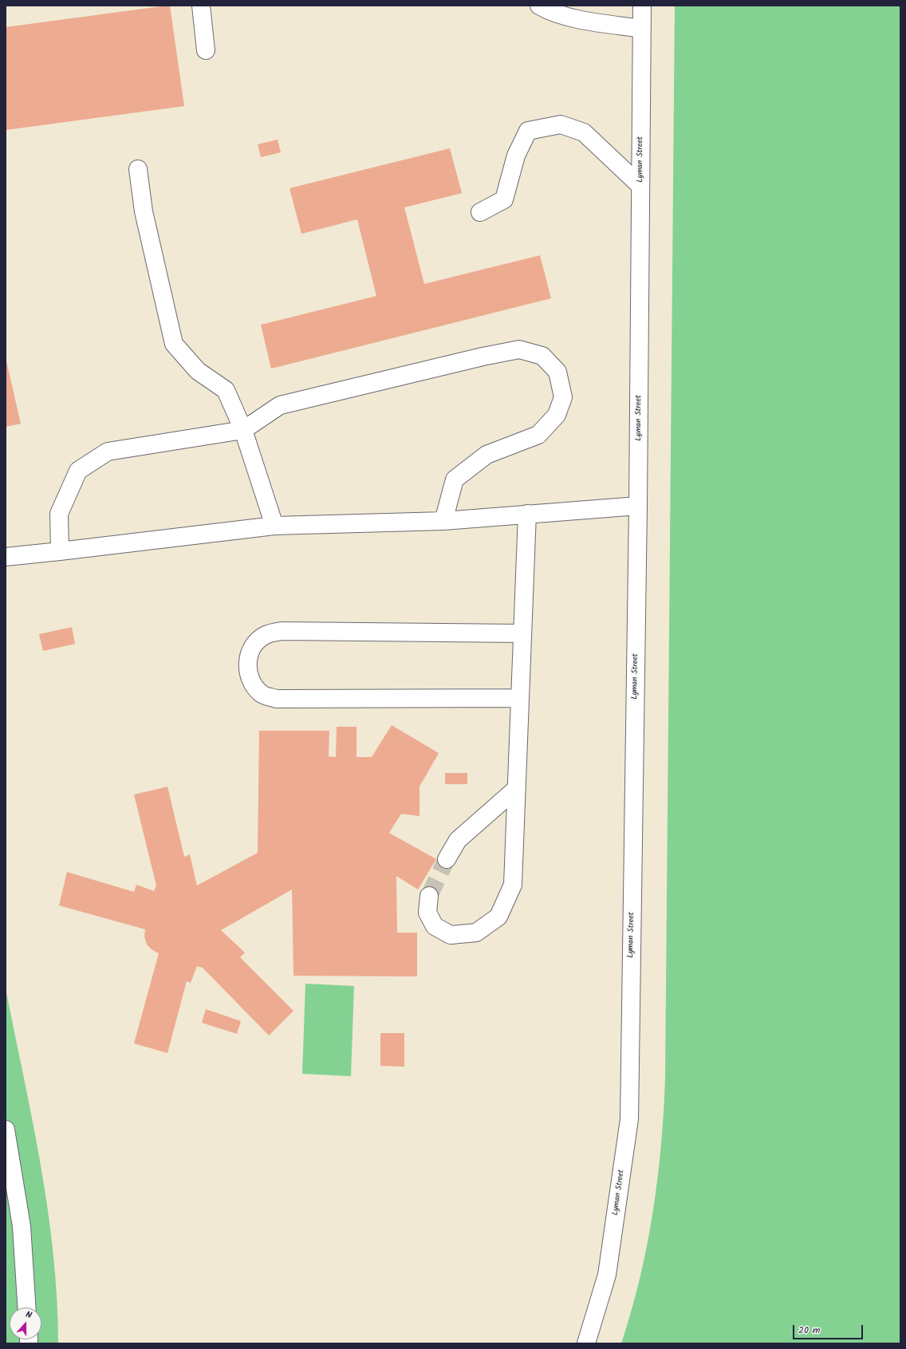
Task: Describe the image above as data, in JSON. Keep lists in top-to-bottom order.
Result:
{
  "streets": {
    "street": ["Lyman Street"]
  },
  "scale_bar": "20 m",
  "north": "top"
}
